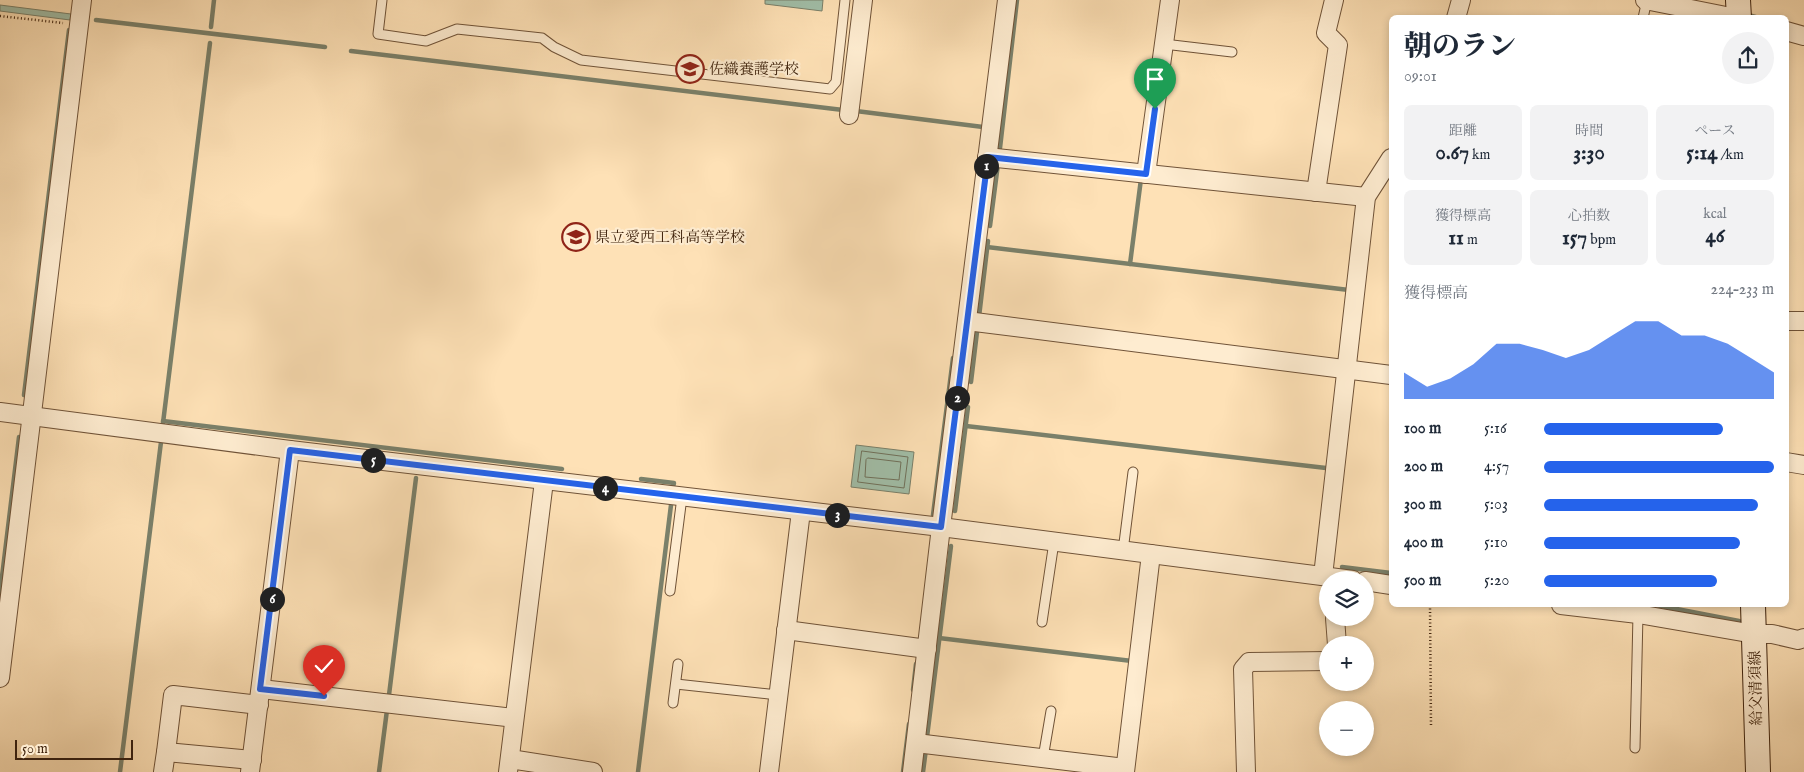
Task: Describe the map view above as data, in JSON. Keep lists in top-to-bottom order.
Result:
{
  "streets": {
    "main road": ["給父清須線"]
  },
  "places": {
    "school or university": ["佐織養護学校", "県立愛西工科高等学校"]
  },
  "scale_bar": "50 m",
  "page": {
    "heading": ["朝のラン", "09:01"],
    "stats": [
      ["距離", "0.67 km"],
      ["時間", "3:30"],
      ["ペース", "5:14 /km"],
      ["獲得標高", "11 m"],
      ["心拍数", "157 bpm"],
      ["kcal", "46"]
    ],
    "pins": [
      "1",
      "2",
      "5",
      "4",
      "3",
      "6"
    ],
    "chart": ["獲得標高", "224–233 m"],
    "list": [
      {
        "name": "100 m",
        "note": "5:16"
      },
      {
        "name": "200 m",
        "note": "4:57"
      },
      {
        "name": "300 m",
        "note": "5:03"
      },
      {
        "name": "400 m",
        "note": "5:10"
      },
      {
        "name": "500 m",
        "note": "5:20"
      }
    ],
    "map_buttons": ["+", "−"],
    "scale": "50 m"
  }
}
